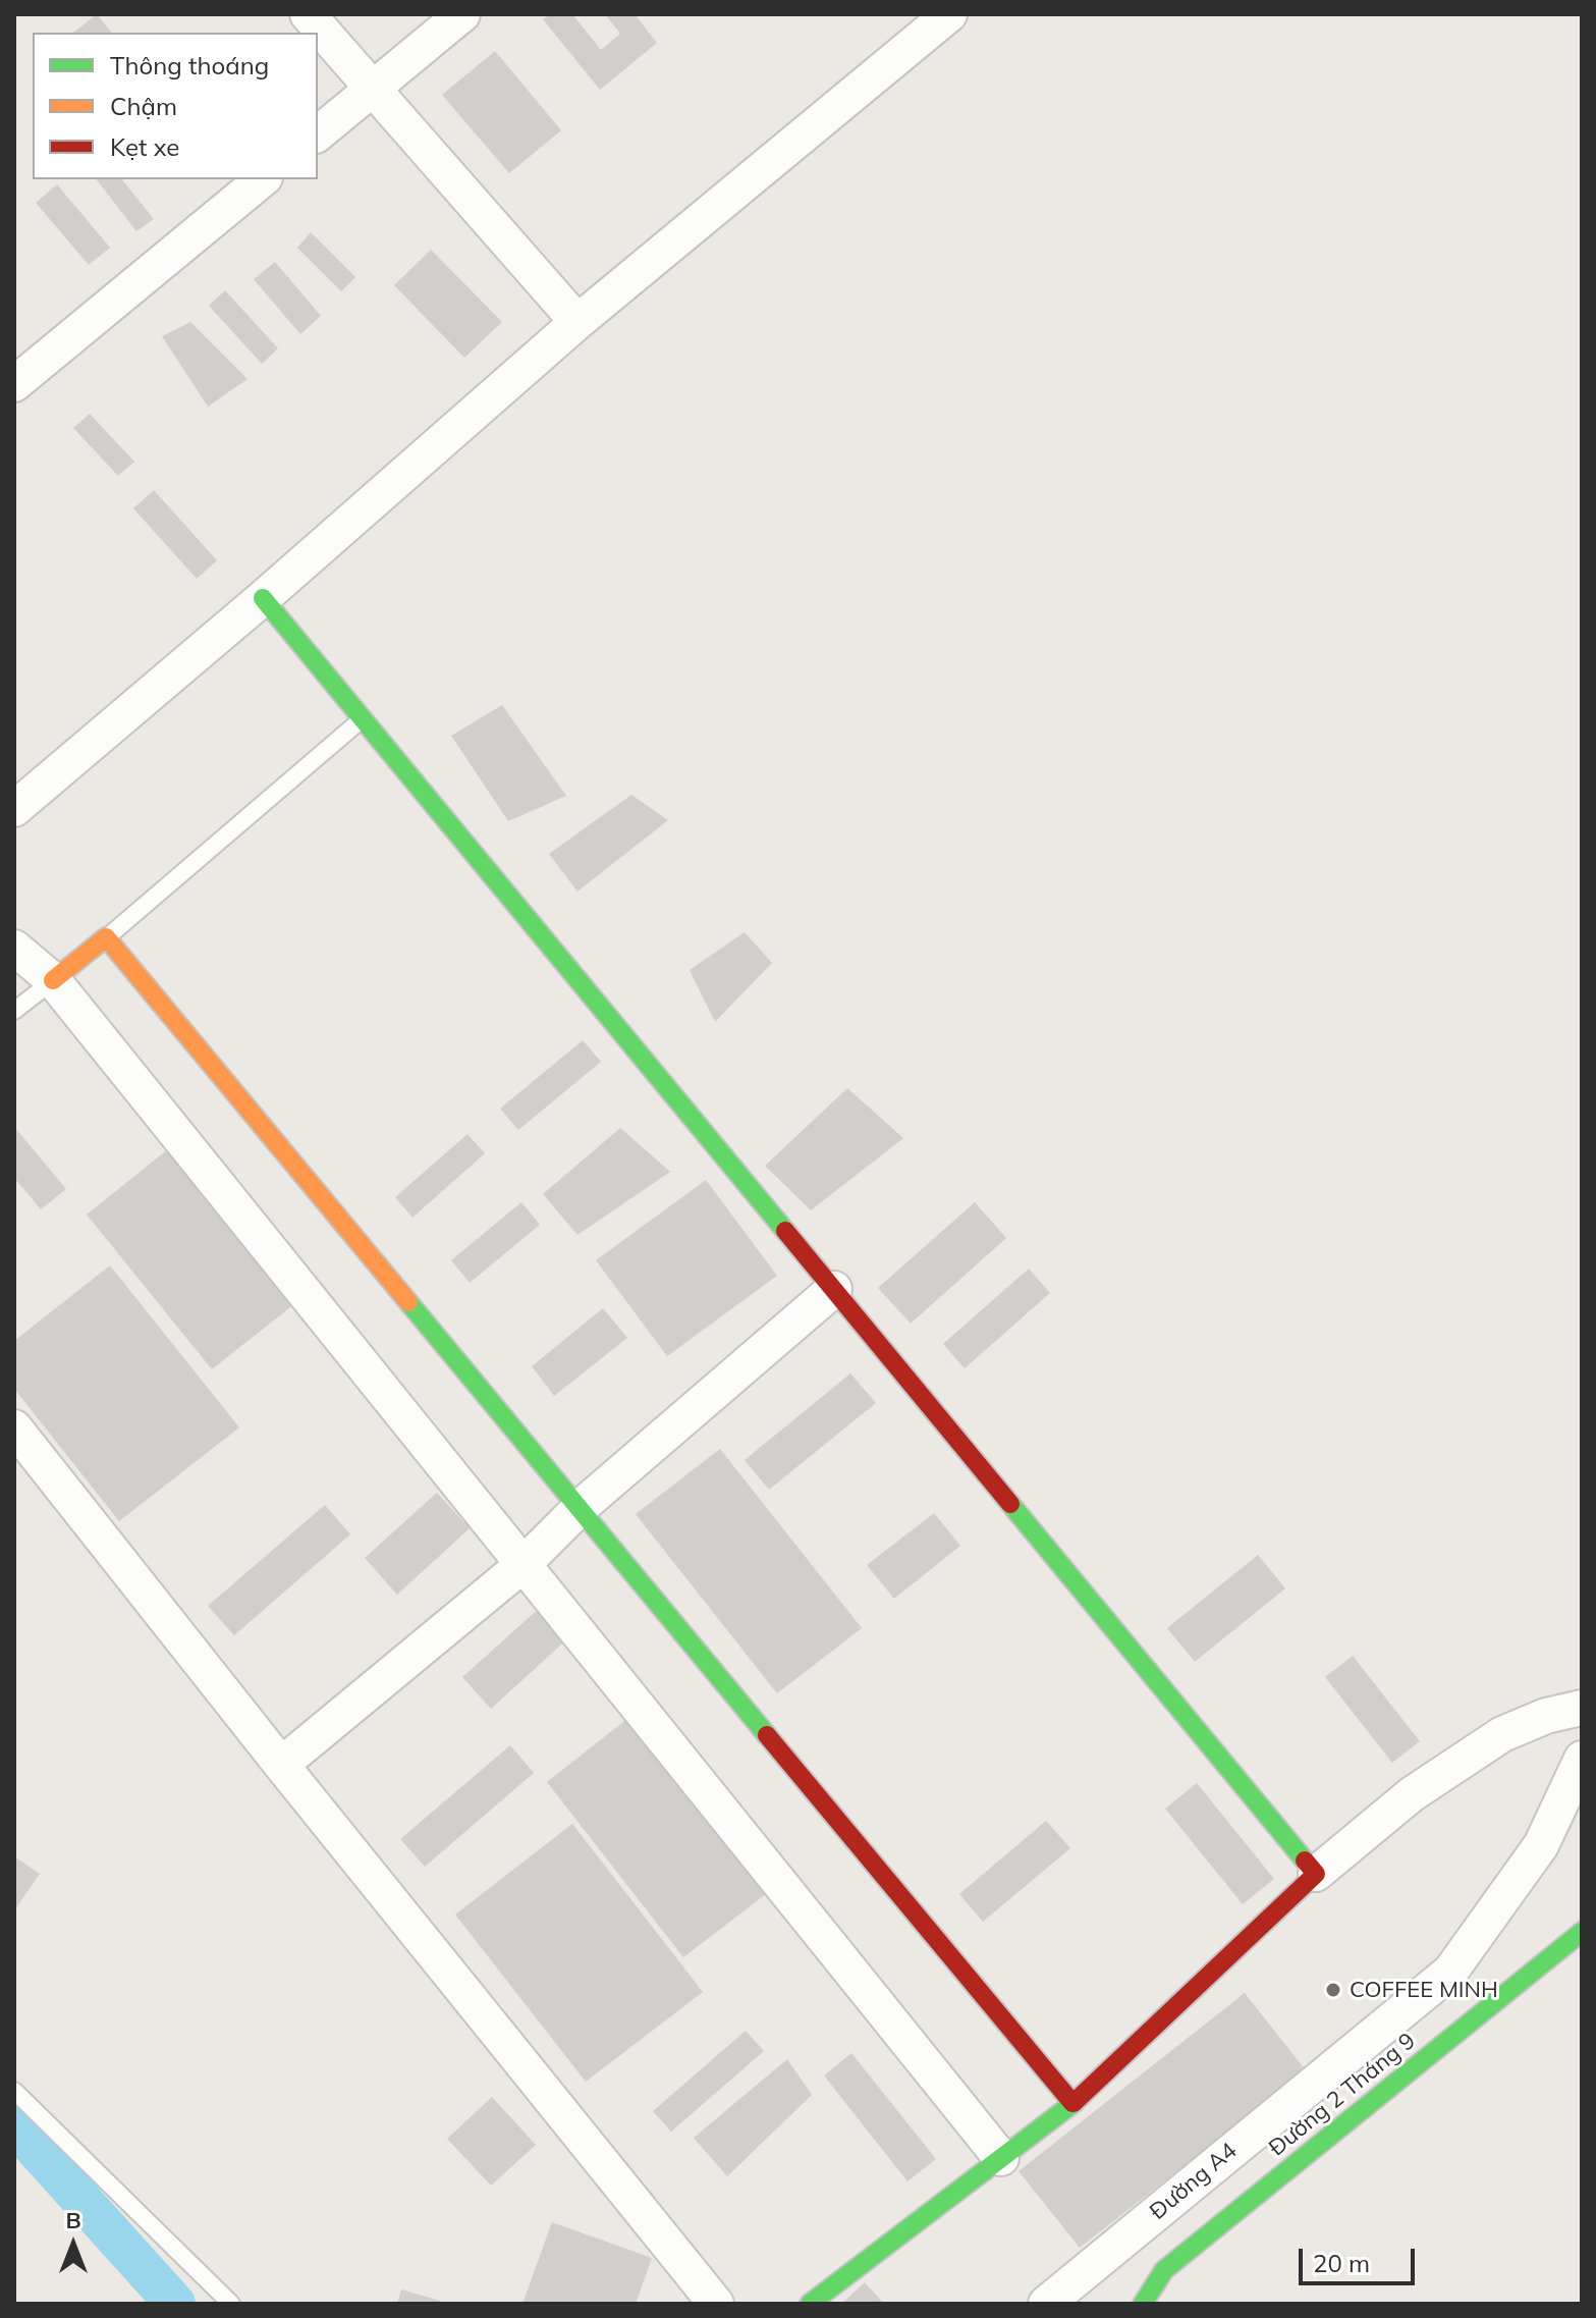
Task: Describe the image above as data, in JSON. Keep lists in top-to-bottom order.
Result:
{
  "streets": {
    "main road": ["Đường 2 Tháng 9"],
    "street": ["Đường A4"]
  },
  "places": ["COFFEE MINH"],
  "legend": ["Thông thoáng", "Chậm", "Kẹt xe"],
  "scale_bar": "20 m",
  "north": "top"
}
